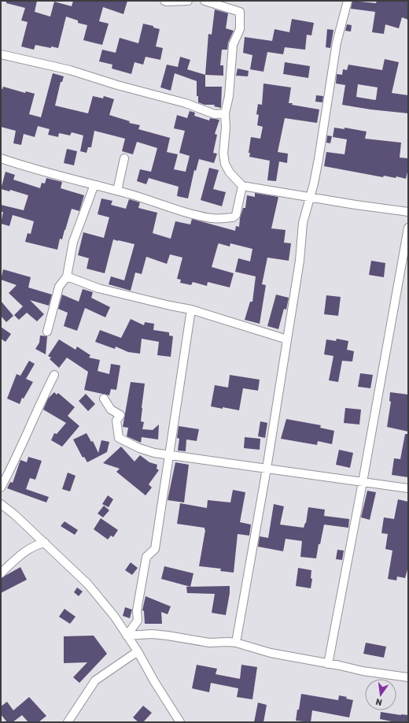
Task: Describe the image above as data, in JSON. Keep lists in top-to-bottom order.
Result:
{
  "north": "bottom"
}
